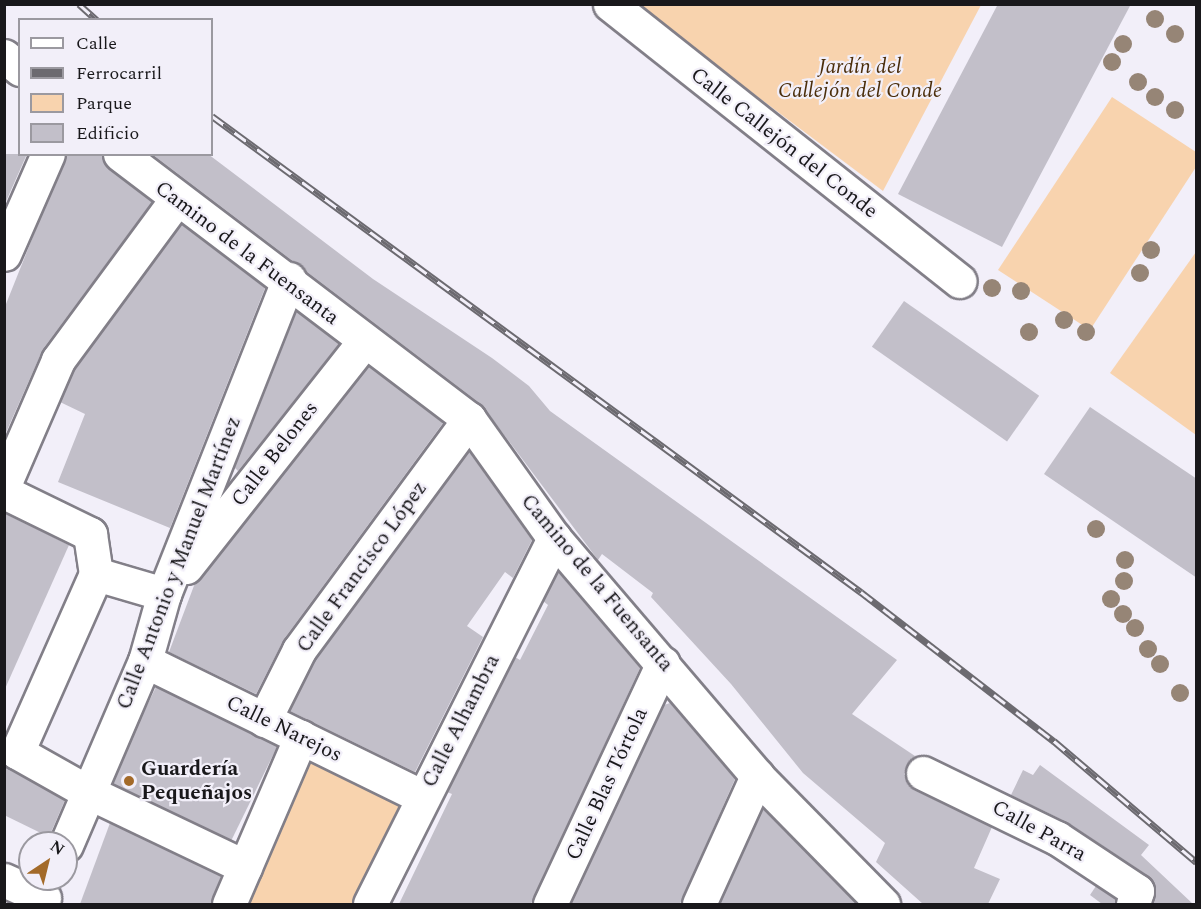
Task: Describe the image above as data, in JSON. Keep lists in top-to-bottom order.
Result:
{
  "streets": {
    "street": [
      "Calle Callejón del Conde",
      "Camino de la Fuensanta",
      "Calle Belones",
      "Calle Antonio y Manuel Martínez",
      "Calle Francisco López",
      "Calle Alhambra",
      "Calle Narejos",
      "Calle Blas Tórtola",
      "Calle Parra"
    ]
  },
  "crossings": [
    ["Camino de la Fuensanta", "Calle Belones"],
    ["Camino de la Fuensanta", "Calle Antonio y Manuel Martínez"],
    ["Camino de la Fuensanta", "Calle Francisco López"],
    ["Camino de la Fuensanta", "Calle Alhambra"],
    ["Camino de la Fuensanta", "Calle Blas Tórtola"],
    ["Calle Belones", "Calle Antonio y Manuel Martínez"],
    ["Calle Antonio y Manuel Martínez", "Calle Narejos"],
    ["Calle Francisco López", "Calle Narejos"],
    ["Calle Alhambra", "Calle Narejos"]
  ],
  "parks": ["Jardín del Callejón del Conde"],
  "places": ["Guardería Pequeñajos"],
  "legend": [
    "Calle",
    "Ferrocarril",
    "Parque",
    "Edificio"
  ],
  "north": "top right"
}
